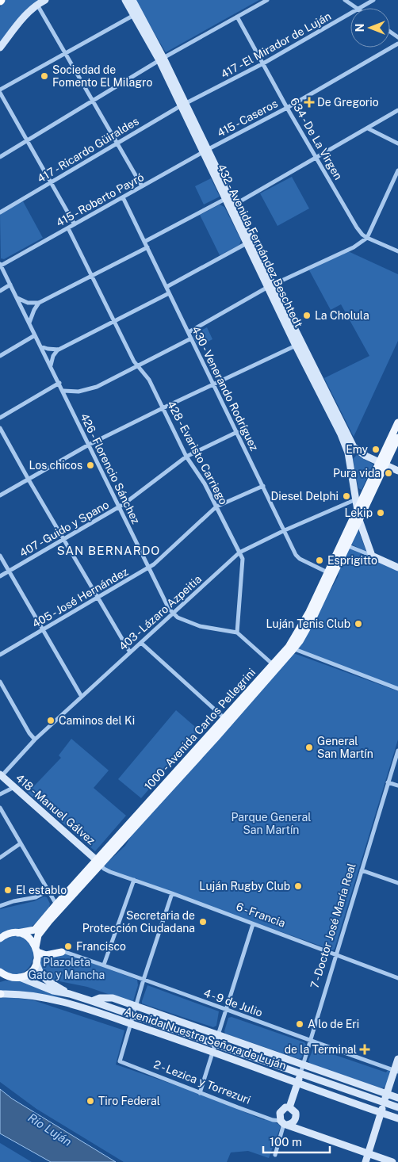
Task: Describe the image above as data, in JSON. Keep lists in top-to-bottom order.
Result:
{
  "streets": {
    "main road": [
      "432 - Avenida Fernández Beschtedt",
      "1000 - Avenida Carlos Pellegrini",
      "418 - Manuel Gálvez",
      "7 - Doctor José María Real",
      "Avenida Nuestra Señora de Luján",
      "2 - Lezica y Torrezuri"
    ],
    "street": [
      "417 - El Mirador de Luján",
      "415 - Caseros",
      "634 - De La Virgen",
      "417 - Ricardo Güiraldes",
      "415 - Roberto Payró",
      "430 - Venerando Rodríguez",
      "428 - Evaristo Carriego",
      "426 - Florencio Sánchez",
      "407 - Guido y Spano",
      "405 - José Hernández",
      "403 - Lázaro Azpeitia",
      "6 - Francia",
      "4 - 9 de Julio"
    ]
  },
  "crossings": [
    ["417 - El Mirador de Luján", "634 - De La Virgen"],
    ["417 - El Mirador de Luján", "417 - Ricardo Güiraldes"],
    ["417 - El Mirador de Luján", "432 - Avenida Fernández Beschtedt"],
    ["415 - Caseros", "634 - De La Virgen"],
    ["415 - Caseros", "415 - Roberto Payró"],
    ["415 - Caseros", "432 - Avenida Fernández Beschtedt"],
    ["417 - Ricardo Güiraldes", "432 - Avenida Fernández Beschtedt"],
    ["415 - Roberto Payró", "432 - Avenida Fernández Beschtedt"],
    ["415 - Roberto Payró", "430 - Venerando Rodríguez"],
    ["415 - Roberto Payró", "428 - Evaristo Carriego"],
    ["415 - Roberto Payró", "426 - Florencio Sánchez"],
    ["432 - Avenida Fernández Beschtedt", "403 - Lázaro Azpeitia"],
    ["432 - Avenida Fernández Beschtedt", "1000 - Avenida Carlos Pellegrini"],
    ["430 - Venerando Rodríguez", "407 - Guido y Spano"],
    ["430 - Venerando Rodríguez", "405 - José Hernández"],
    ["430 - Venerando Rodríguez", "403 - Lázaro Azpeitia"],
    ["430 - Venerando Rodríguez", "1000 - Avenida Carlos Pellegrini"],
    ["428 - Evaristo Carriego", "426 - Florencio Sánchez"],
    ["428 - Evaristo Carriego", "407 - Guido y Spano"],
    ["428 - Evaristo Carriego", "405 - José Hernández"],
    ["428 - Evaristo Carriego", "403 - Lázaro Azpeitia"],
    ["426 - Florencio Sánchez", "407 - Guido y Spano"],
    ["426 - Florencio Sánchez", "405 - José Hernández"],
    ["426 - Florencio Sánchez", "403 - Lázaro Azpeitia"],
    ["403 - Lázaro Azpeitia", "418 - Manuel Gálvez"],
    ["1000 - Avenida Carlos Pellegrini", "418 - Manuel Gálvez"],
    ["1000 - Avenida Carlos Pellegrini", "6 - Francia"],
    ["1000 - Avenida Carlos Pellegrini", "Avenida Nuestra Señora de Luján"],
    ["418 - Manuel Gálvez", "6 - Francia"],
    ["6 - Francia", "7 - Doctor José María Real"],
    ["7 - Doctor José María Real", "4 - 9 de Julio"],
    ["7 - Doctor José María Real", "Avenida Nuestra Señora de Luján"],
    ["7 - Doctor José María Real", "2 - Lezica y Torrezuri"],
    ["Avenida Nuestra Señora de Luján", "2 - Lezica y Torrezuri"]
  ],
  "districts": ["SAN BERNARDO"],
  "water": ["Río Luján"],
  "parks": ["Parque General San Martín", "Plazoleta Gato y Mancha"],
  "places": {
    "other": [
      "Sociedad de Fomento El Milagro",
      "La Cholula",
      "Emy",
      "Los chicos",
      "Pura vida",
      "Diesel Delphi",
      "Lekip",
      "Esprigitto",
      "Luján Tenis Club",
      "Caminos del Ki",
      "General San Martín",
      "Luján Rugby Club",
      "El establo",
      "Secretaria de Protección Ciudadana",
      "Francisco",
      "A lo de Eri",
      "Tiro Federal"
    ],
    "health": ["De Gregorio", "de la Terminal"]
  },
  "scale_bar": "100 m",
  "north": "left"
}
